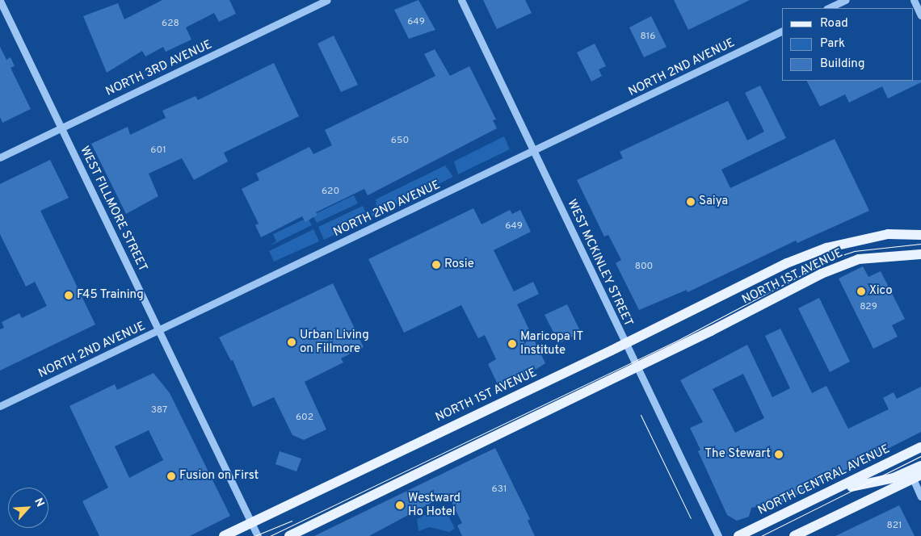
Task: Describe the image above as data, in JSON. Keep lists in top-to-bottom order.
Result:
{
  "streets": {
    "main road": ["NORTH 1ST AVENUE", "NORTH CENTRAL AVENUE"],
    "street": [
      "NORTH 2ND AVENUE",
      "NORTH 3RD AVENUE",
      "WEST FILLMORE STREET",
      "WEST MCKINLEY STREET"
    ]
  },
  "crossings": [
    ["NORTH 2ND AVENUE", "WEST FILLMORE STREET"],
    ["NORTH 2ND AVENUE", "WEST MCKINLEY STREET"],
    ["NORTH 3RD AVENUE", "WEST FILLMORE STREET"],
    ["WEST FILLMORE STREET", "NORTH 1ST AVENUE"],
    ["WEST MCKINLEY STREET", "NORTH 1ST AVENUE"]
  ],
  "places": [
    "Saiya",
    "Rosie",
    "Xico",
    "F45 Training",
    "Urban Living on Fillmore",
    "Maricopa IT Institute",
    "The Stewart",
    "Fusion on First",
    "Westward Ho Hotel"
  ],
  "house_numbers": [
    "649",
    "628",
    "816",
    "650",
    "601",
    "620",
    "649",
    "800",
    "829",
    "387",
    "602",
    "631",
    "821"
  ],
  "legend": ["Road", "Park", "Building"],
  "north": "top right"
}
